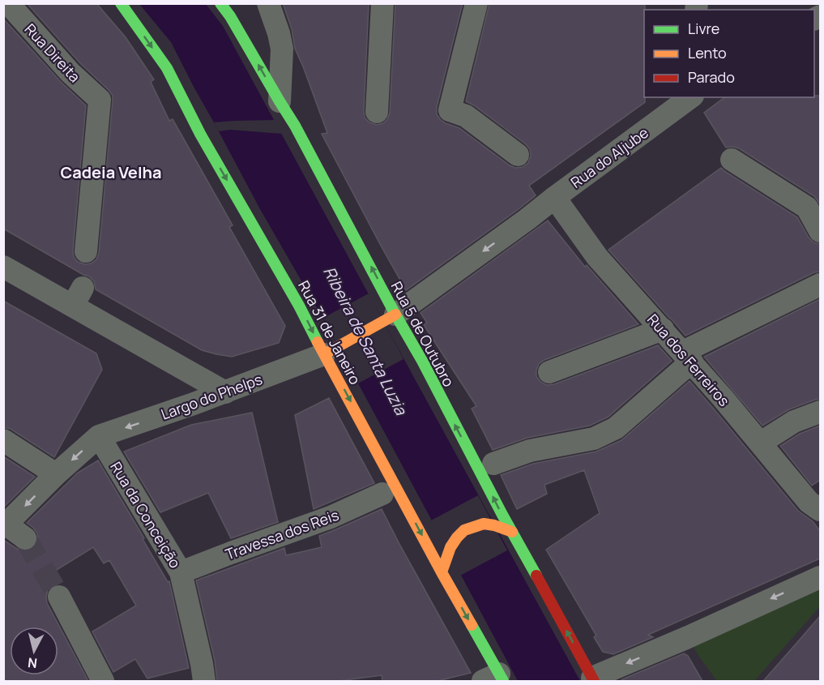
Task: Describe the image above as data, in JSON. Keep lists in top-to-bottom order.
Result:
{
  "streets": {
    "main road": ["Rua 31 de Janeiro", "Rua 5 de Outubro"],
    "street": [
      "Rua Direita",
      "Rua do Aljube",
      "Rua dos Ferreiros",
      "Largo do Phelps",
      "Rua da Conceição",
      "Travessa dos Reis"
    ]
  },
  "crossings": [
    ["Rua do Aljube", "Rua 5 de Outubro"],
    ["Rua 31 de Janeiro", "Largo do Phelps"],
    ["Largo do Phelps", "Rua da Conceição"],
    ["Rua da Conceição", "Travessa dos Reis"]
  ],
  "one_way": ["Rua 31 de Janeiro", "Rua 5 de Outubro", "Largo do Phelps"],
  "districts": ["Cadeia Velha"],
  "water": ["Ribeira de Santa Luzia"],
  "legend": ["Livre", "Lento", "Parado"],
  "north": "bottom"
}
